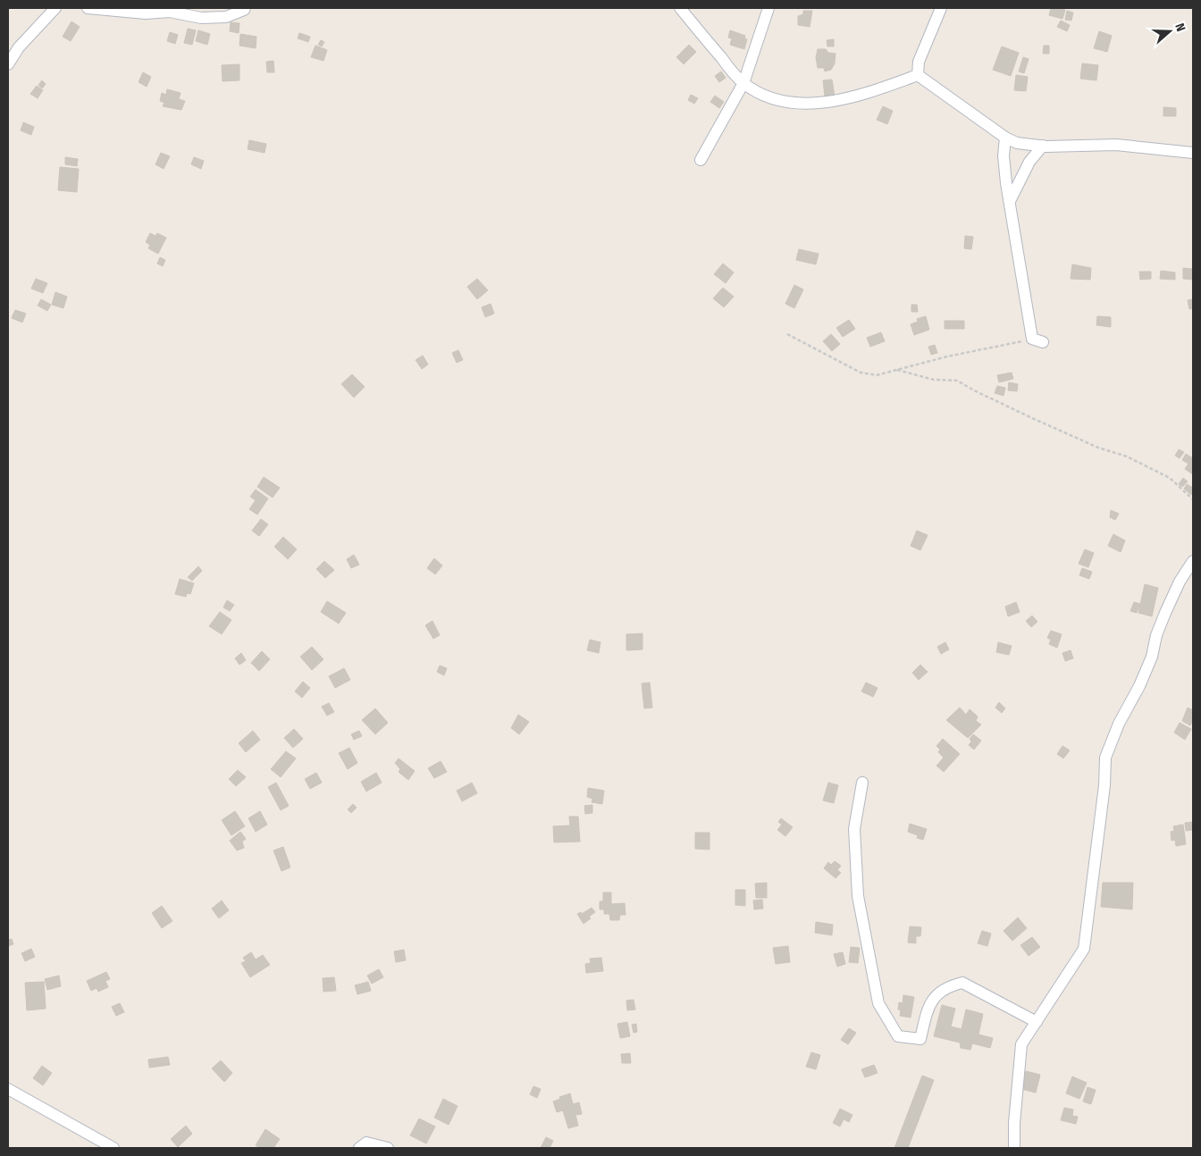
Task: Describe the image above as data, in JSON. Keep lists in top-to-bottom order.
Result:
{
  "north": "right"
}
